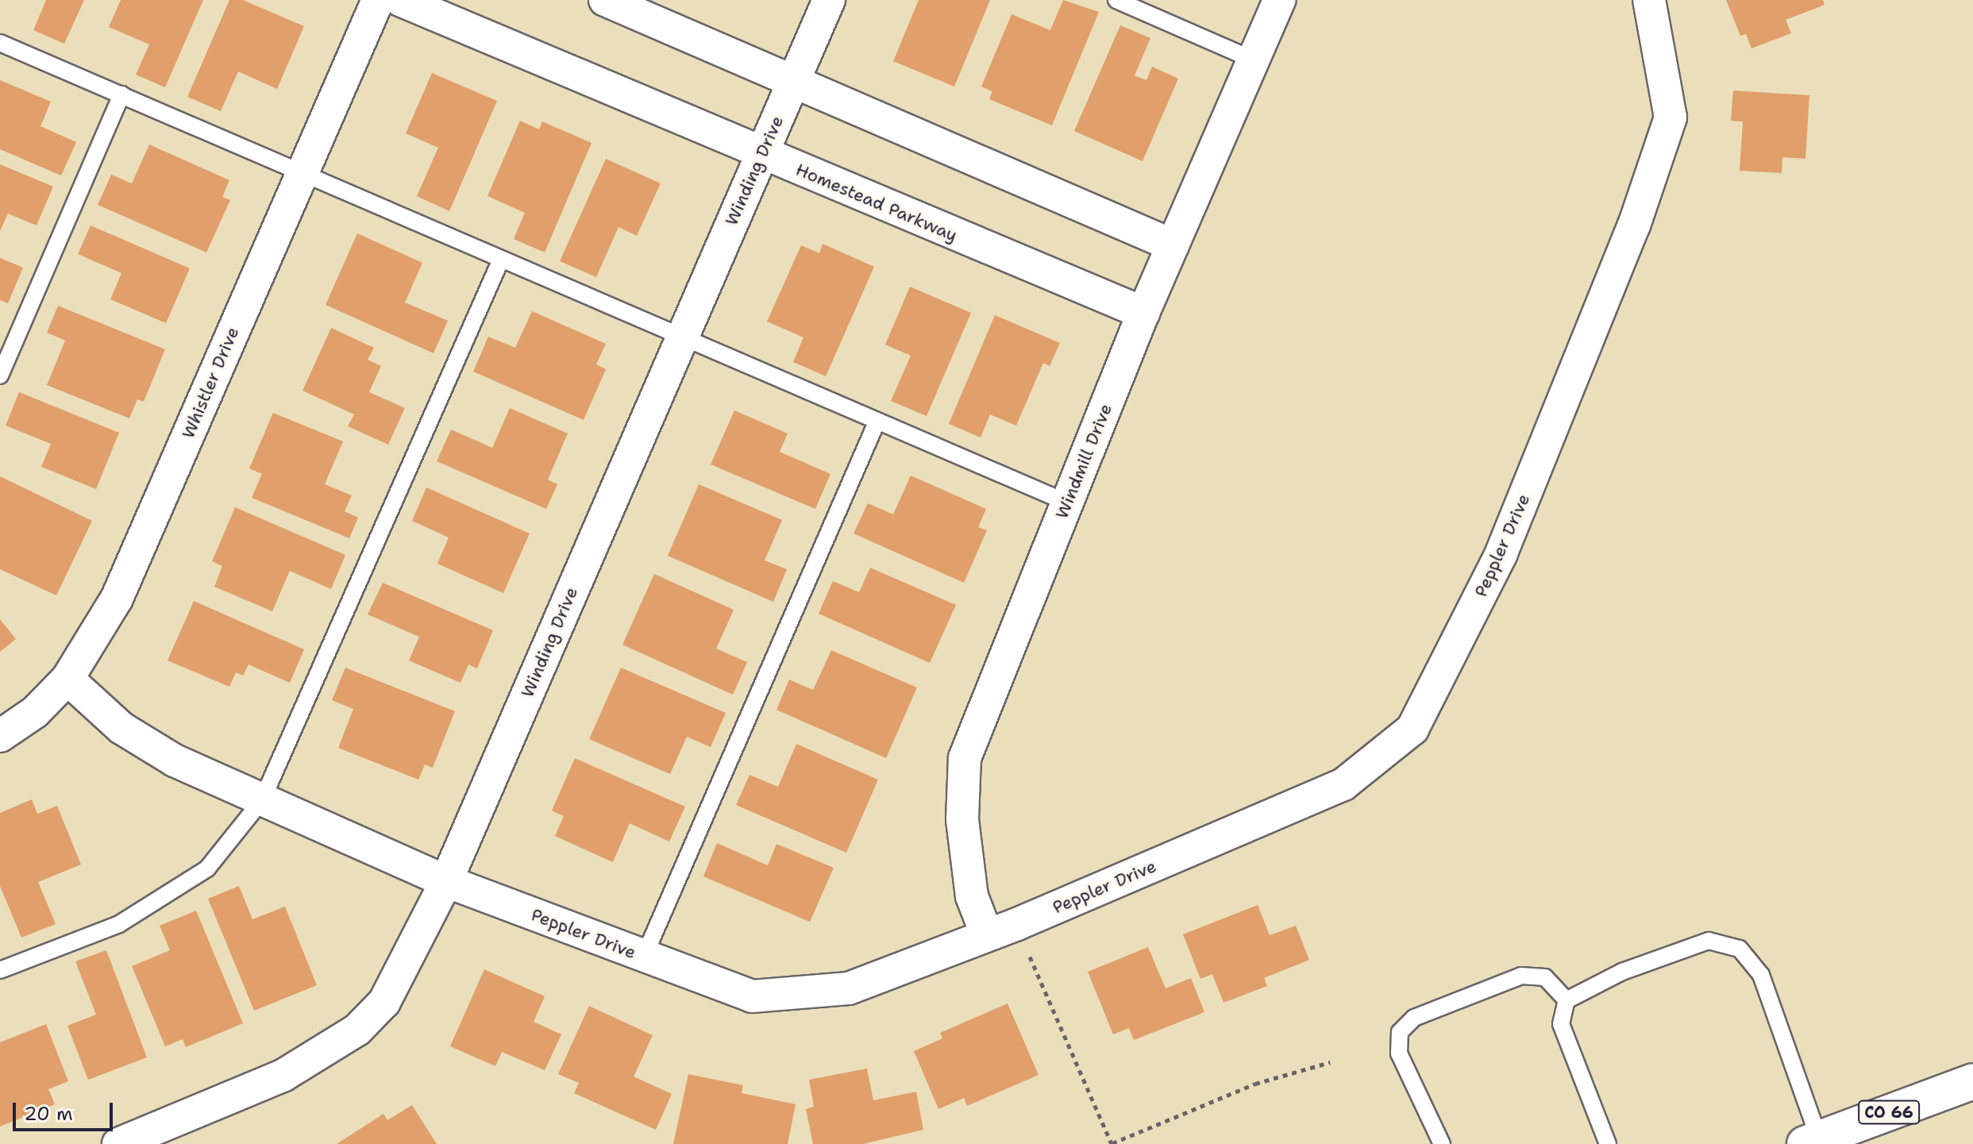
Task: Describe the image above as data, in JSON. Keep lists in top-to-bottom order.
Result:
{
  "streets": {
    "main road": ["CO 66"],
    "street": [
      "Winding Drive",
      "Homestead Parkway",
      "Whistler Drive",
      "Windmill Drive",
      "Peppler Drive"
    ]
  },
  "crossings": [
    ["Winding Drive", "Homestead Parkway"],
    ["Winding Drive", "Peppler Drive"],
    ["Homestead Parkway", "Windmill Drive"],
    ["Whistler Drive", "Peppler Drive"],
    ["Windmill Drive", "Peppler Drive"]
  ],
  "scale_bar": "20 m"
}
